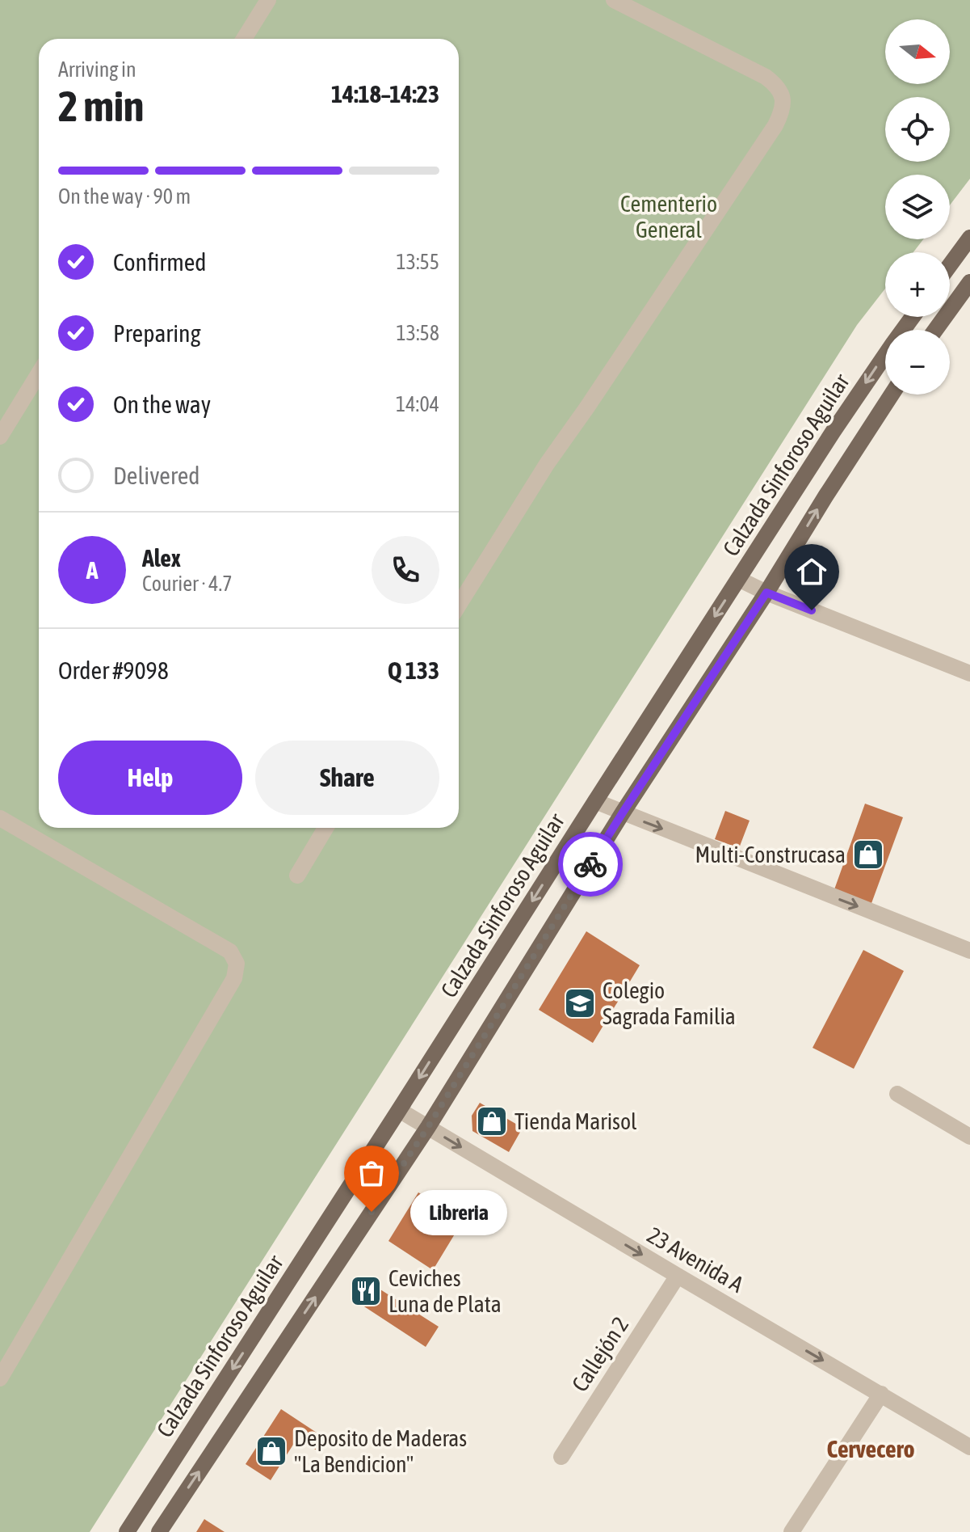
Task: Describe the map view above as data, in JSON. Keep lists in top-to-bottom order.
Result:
{
  "streets": {
    "main road": ["Calzada Sinforoso Aguilar"],
    "street": ["23 Avenida A", "Callejón 2"]
  },
  "crossings": [
    ["Calzada Sinforoso Aguilar", "23 Avenida A"],
    ["23 Avenida A", "Callejón 2"]
  ],
  "one_way": ["23 Avenida A"],
  "districts": ["Cervecero"],
  "parks": ["Cementerio General"],
  "places": {
    "shop": ["Multi-Construcasa", "Tienda Marisol", "Deposito de Maderas \"La Bendicion\""],
    "school or university": ["Colegio Sagrada Familia"],
    "other": ["Libreria"],
    "restaurant": ["Ceviches Luna de Plata"]
  },
  "north": "right",
  "page": {
    "map_buttons": ["+", "−"],
    "heading": ["2 min", "Arriving in", "14:18–14:23"],
    "panel": [
      "Alex",
      "Courier · 4.7",
      "Order #9098",
      "Q 133"
    ],
    "bar": "On the way · 90 m",
    "list": [
      ["Confirmed", "13:55"],
      ["Preparing", "13:58"],
      ["On the way", "14:04"],
      "Delivered"
    ],
    "round": "A",
    "buttons": ["Help", "Share"],
    "bubble": "Libreria"
  }
}
